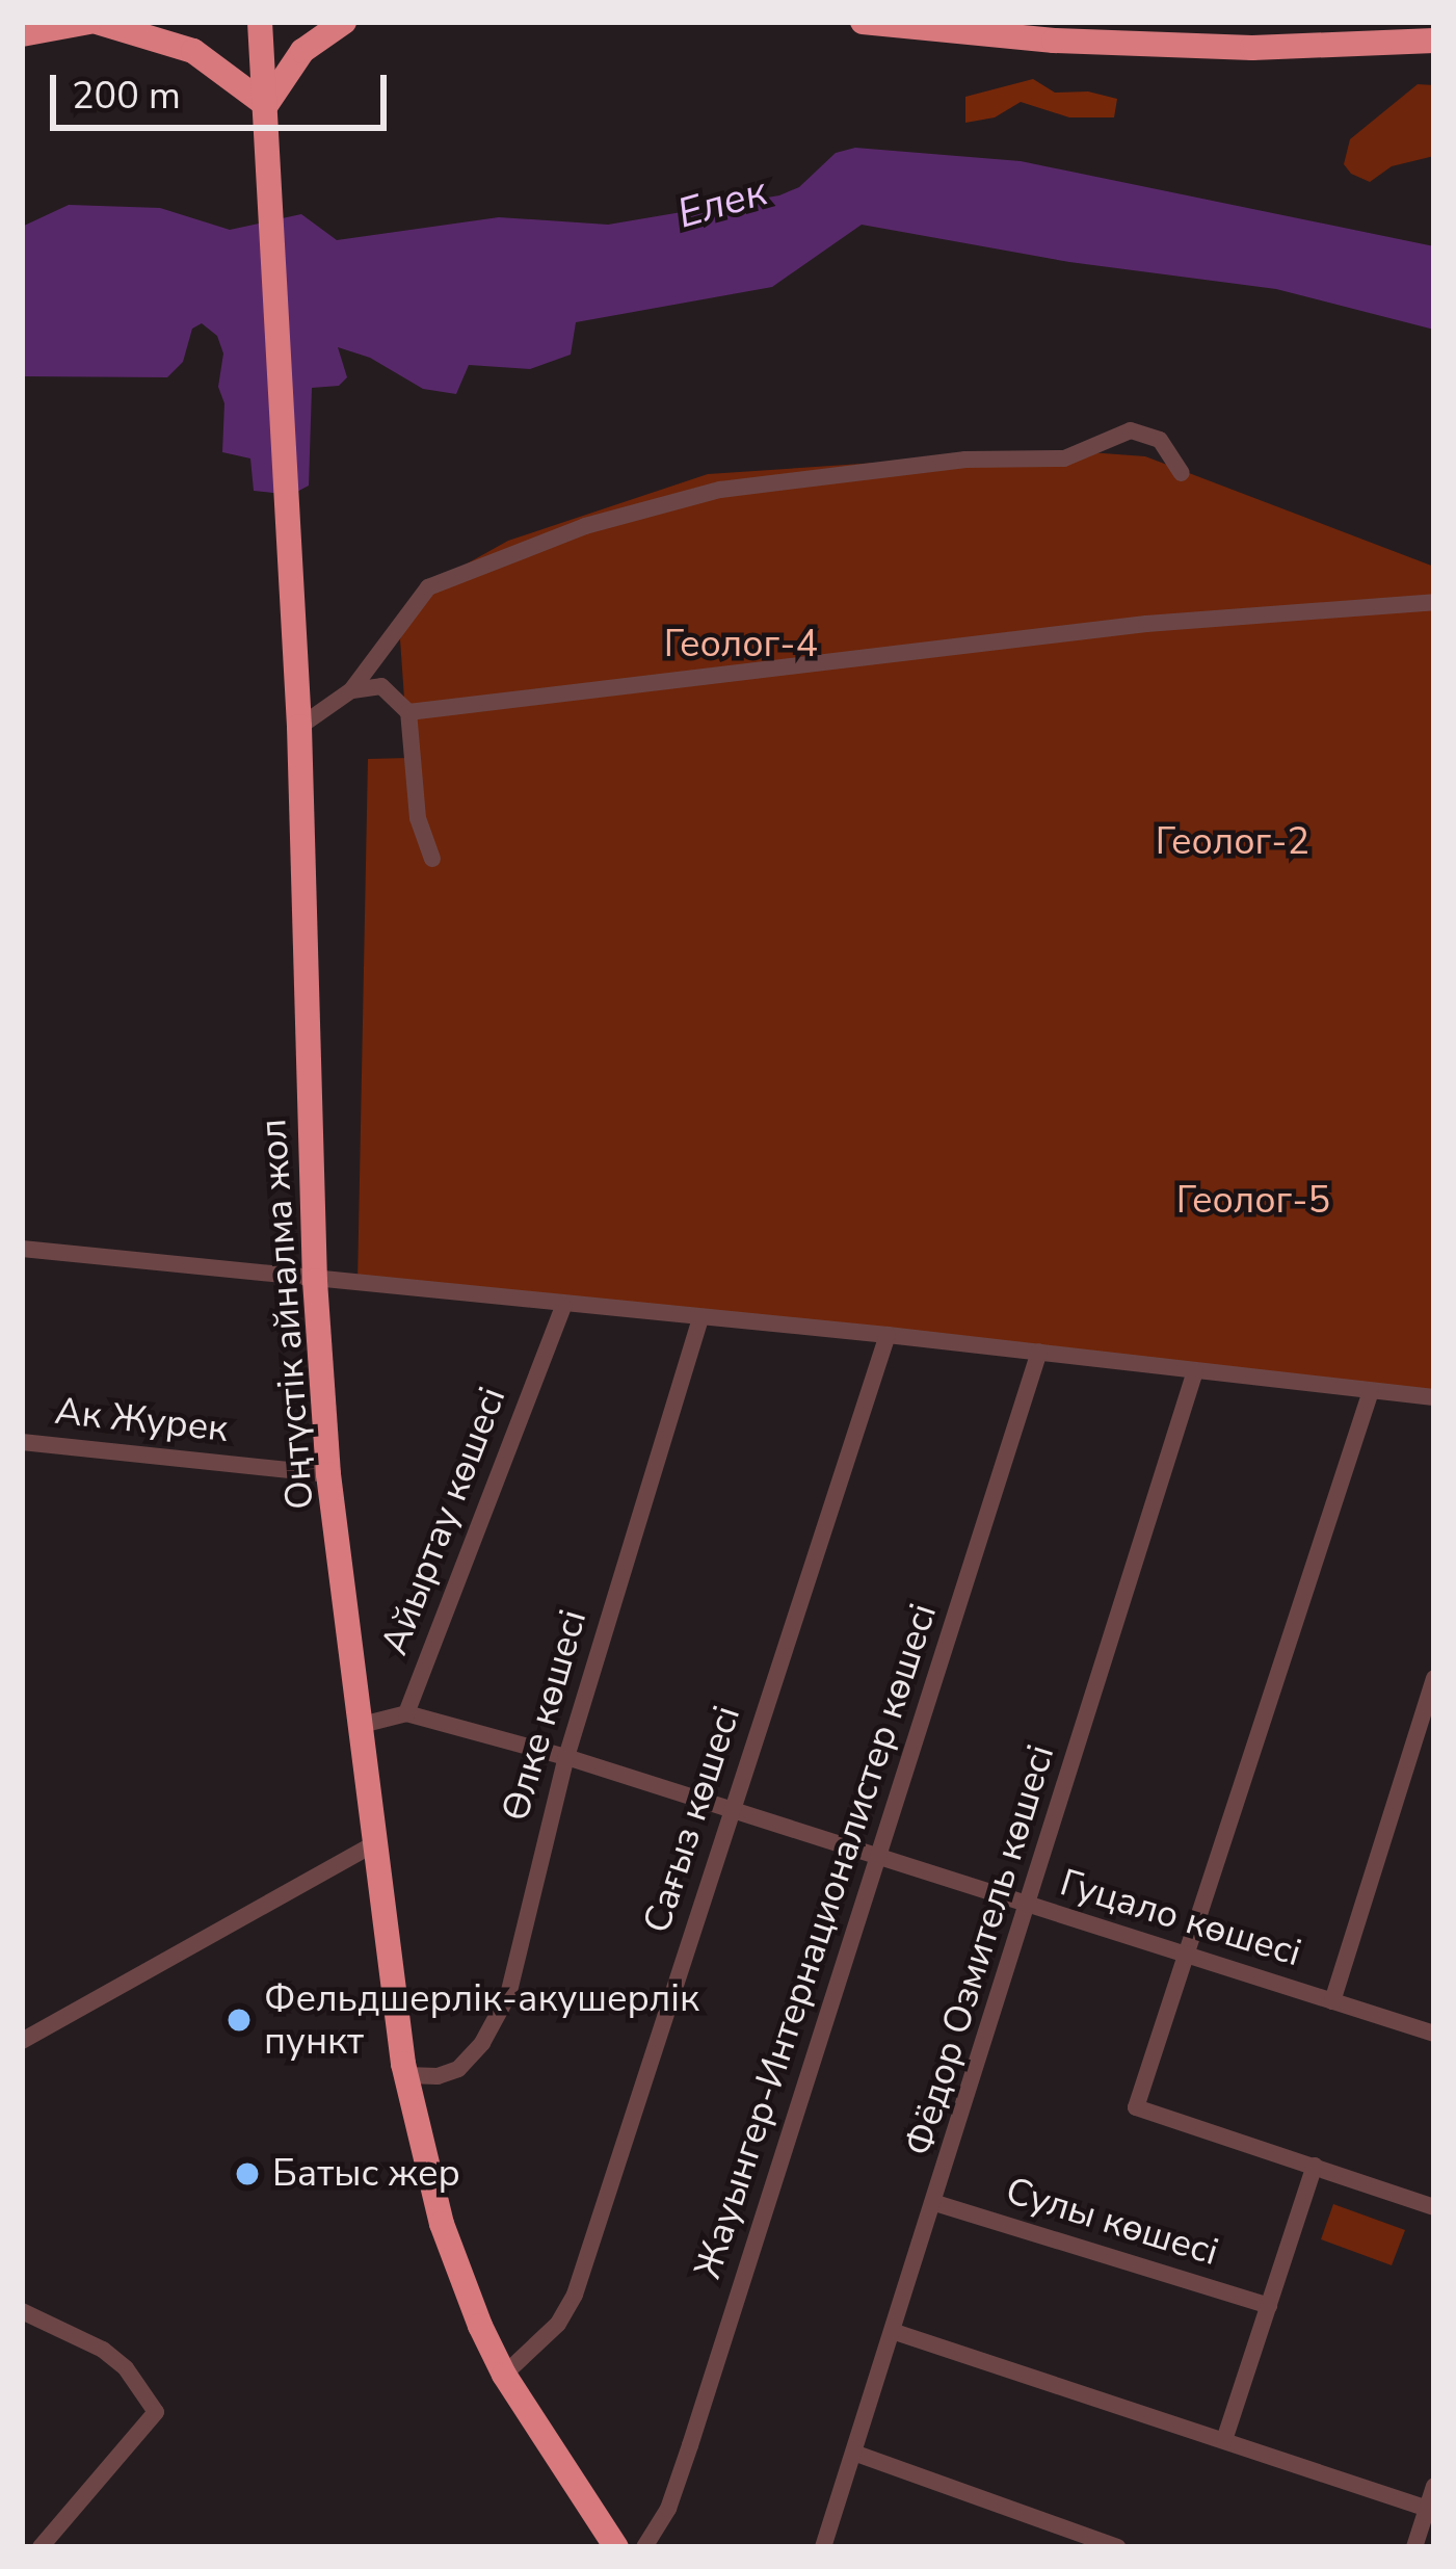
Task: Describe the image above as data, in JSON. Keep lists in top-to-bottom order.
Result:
{
  "streets": {
    "highway": ["Оңтүстік айналма жол"],
    "street": [
      "Ак Журек",
      "Айыртау көшесі",
      "Өлке көшесі",
      "Сағыз көшесі",
      "Гуцало көшесі",
      "Жауынгер-Интернационалистер көшесі",
      "Фёдор Озмитель көшесі",
      "Сулы көшесі"
    ]
  },
  "crossings": [
    ["Оңтүстік айналма жол", "Ак Журек"],
    ["Оңтүстік айналма жол", "Айыртау көшесі"],
    ["Оңтүстік айналма жол", "Өлке көшесі"],
    ["Оңтүстік айналма жол", "Сағыз көшесі"],
    ["Айыртау көшесі", "Гуцало көшесі"],
    ["Өлке көшесі", "Гуцало көшесі"],
    ["Сағыз көшесі", "Гуцало көшесі"],
    ["Гуцало көшесі", "Жауынгер-Интернационалистер көшесі"],
    ["Гуцало көшесі", "Фёдор Озмитель көшесі"],
    ["Фёдор Озмитель көшесі", "Сулы көшесі"]
  ],
  "water": ["Елек"],
  "parks": ["Геолог-4", "Геолог-2", "Геолог-5"],
  "places": ["Фельдшерлік-акушерлік пункт", "Батыс жер"],
  "scale_bar": "200 m"
}
